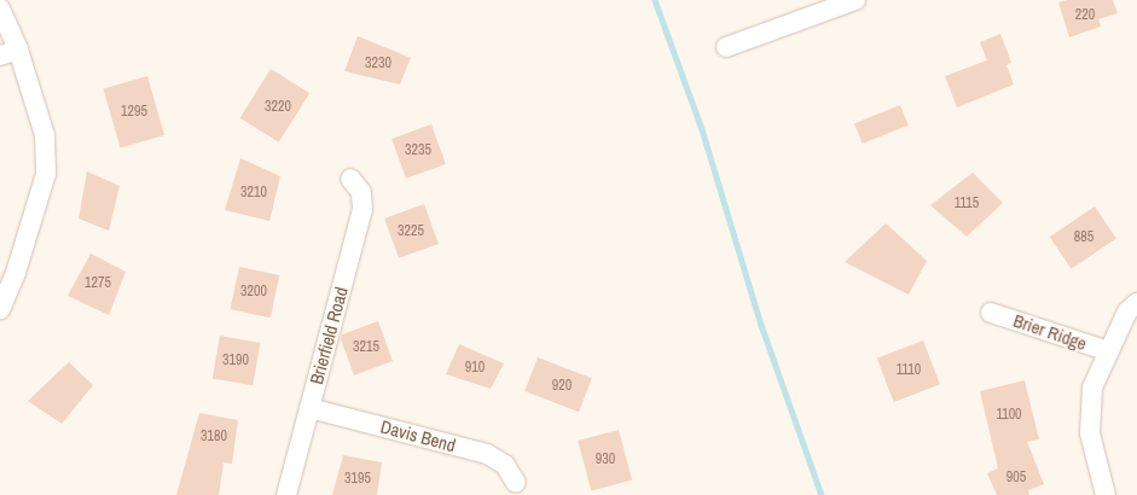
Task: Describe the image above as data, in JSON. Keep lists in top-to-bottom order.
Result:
{
  "streets": {
    "street": ["Brier Ridge", "Brierfield Road", "Davis Bend"]
  },
  "crossings": [
    ["Brierfield Road", "Davis Bend"]
  ],
  "house_numbers": [
    "220",
    "3230",
    "3220",
    "1295",
    "3235",
    "3210",
    "1115",
    "3225",
    "885",
    "1275",
    "3200",
    "3215",
    "3190",
    "910",
    "1110",
    "920",
    "1100",
    "3180",
    "930",
    "905",
    "3195"
  ]
}
